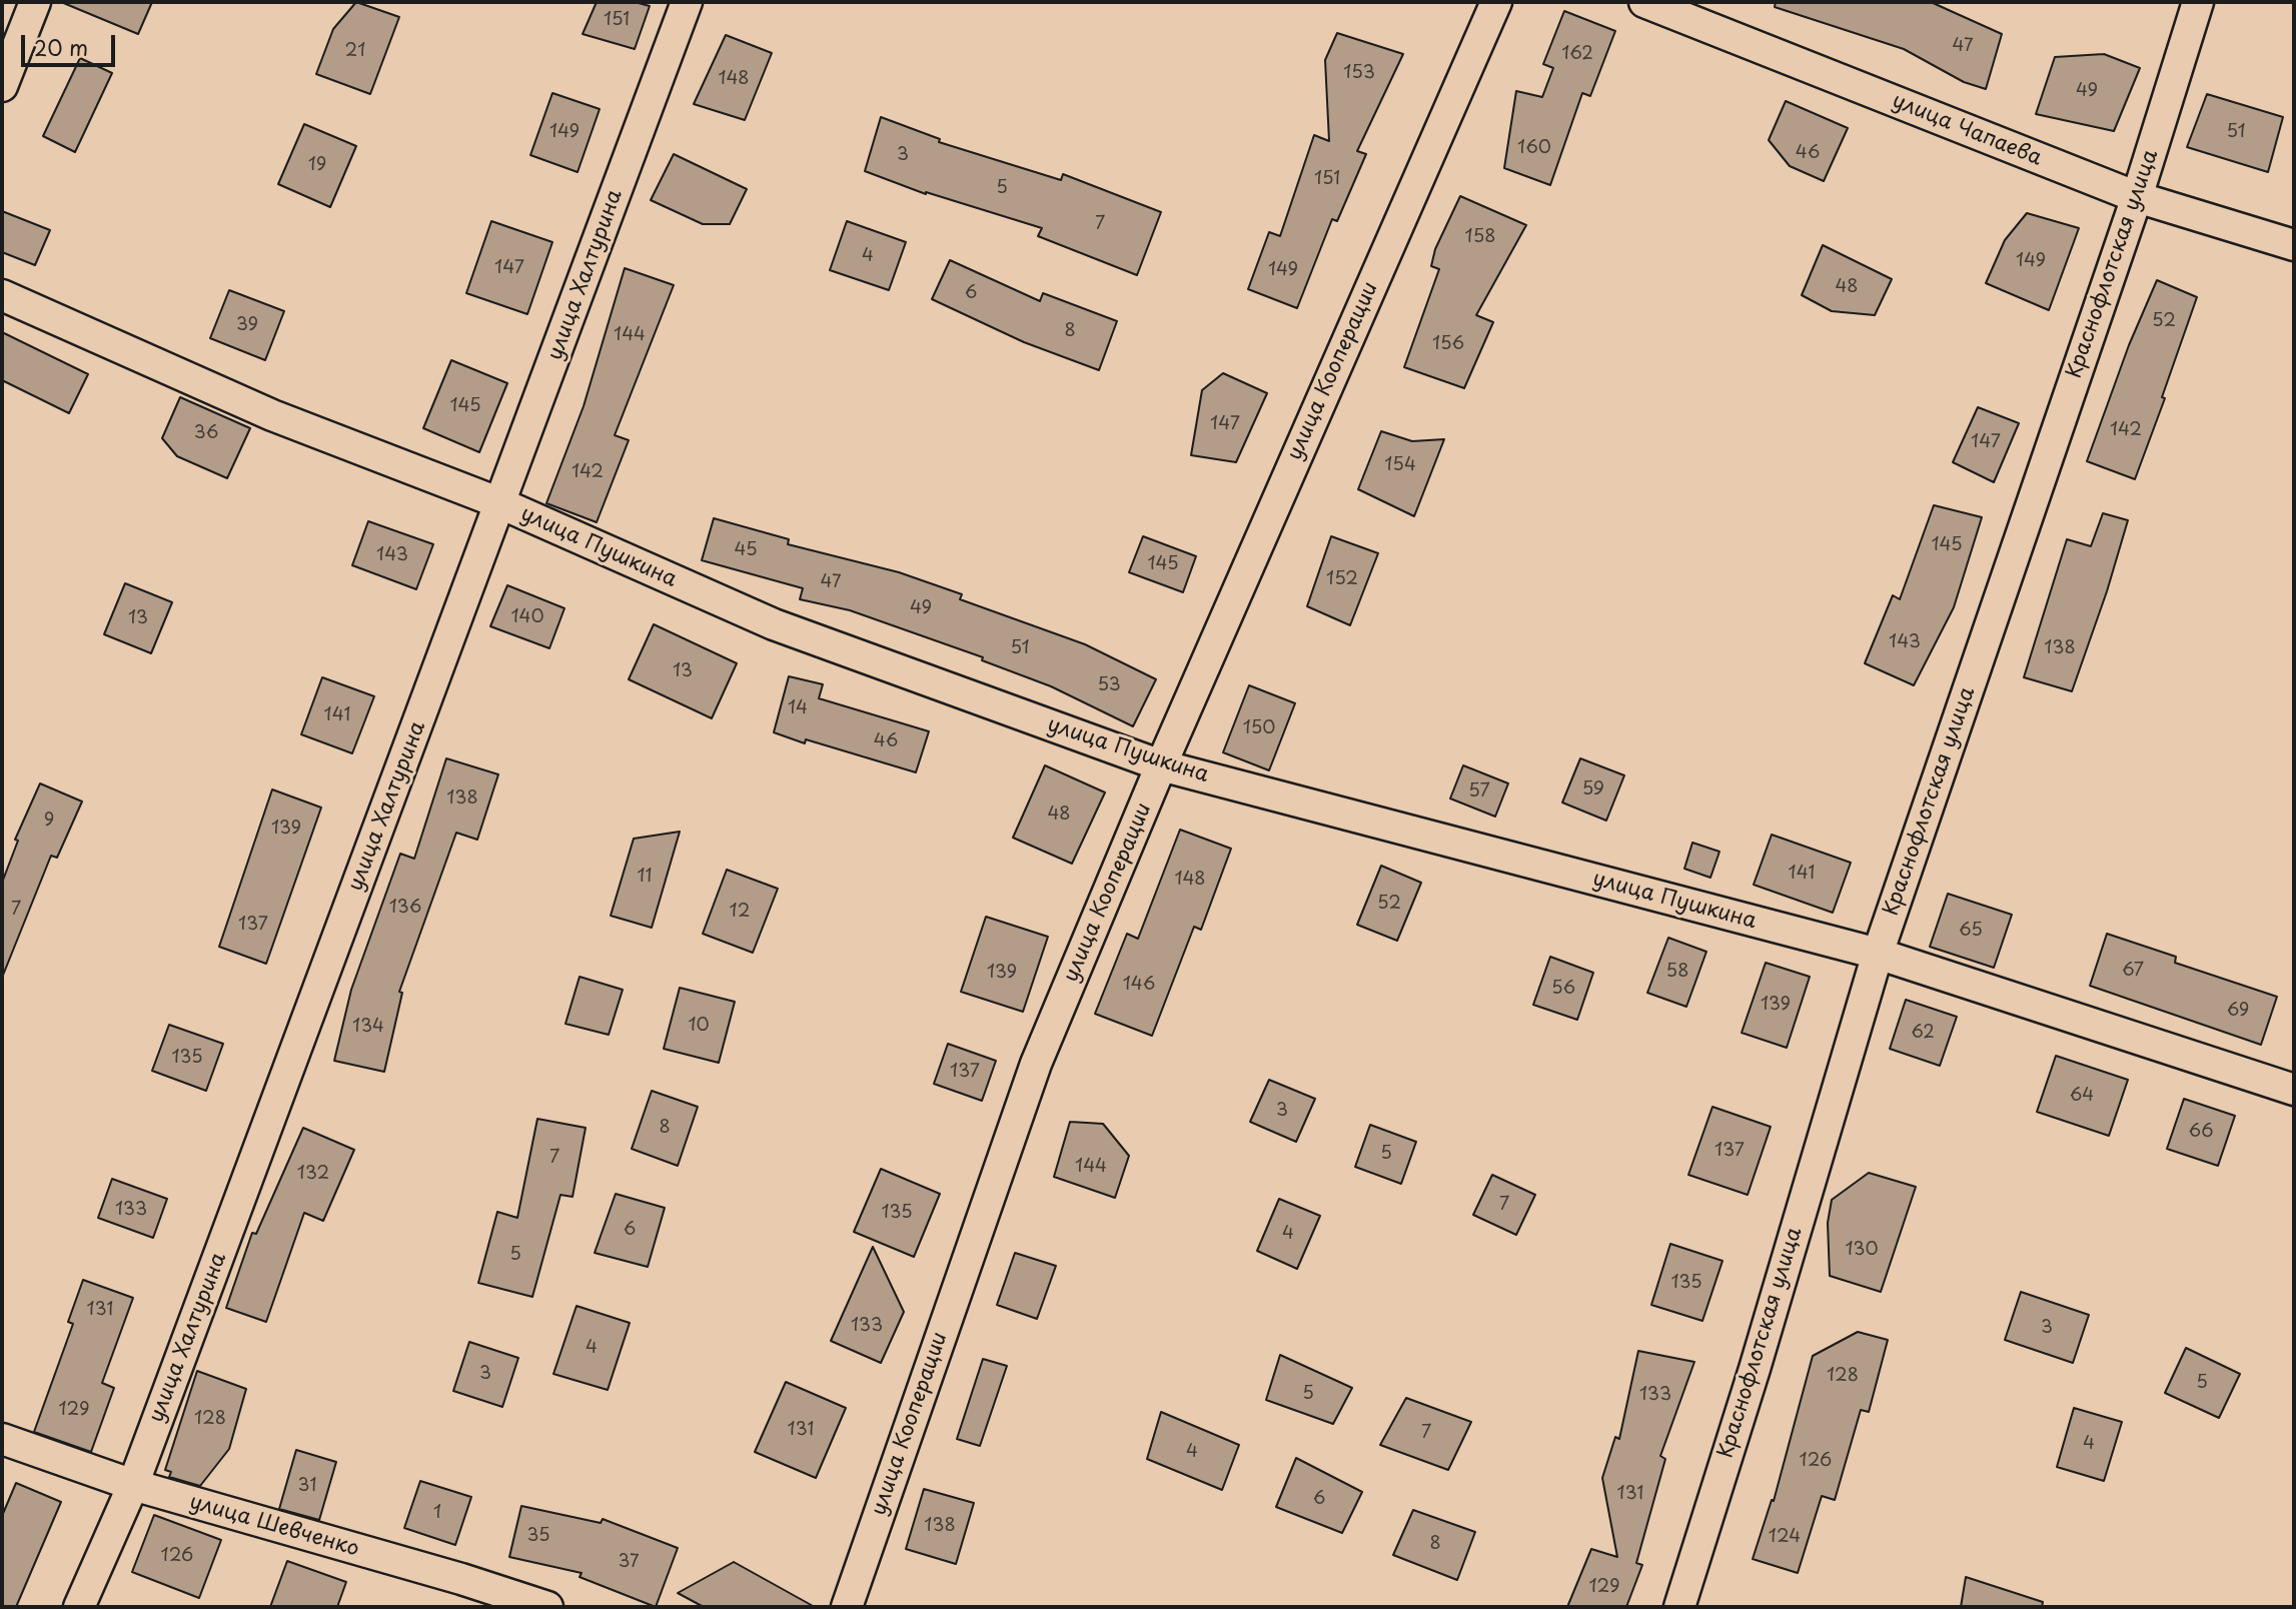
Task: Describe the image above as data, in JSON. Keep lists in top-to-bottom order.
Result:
{
  "streets": {
    "street": [
      "улица Чапаева",
      "Краснофлотская улица",
      "улица Халтурина",
      "улица Кооперации",
      "улица Пушкина",
      "улица Шевченко"
    ]
  },
  "crossings": [
    ["улица Чапаева", "Краснофлотская улица"],
    ["Краснофлотская улица", "улица Пушкина"],
    ["улица Халтурина", "улица Пушкина"],
    ["улица Халтурина", "улица Шевченко"],
    ["улица Кооперации", "улица Пушкина"]
  ],
  "house_numbers": [
    "151",
    "47",
    "21",
    "162",
    "153",
    "148",
    "49",
    "149",
    "51",
    "160",
    "46",
    "3",
    "19",
    "151",
    "5",
    "7",
    "158",
    "4",
    "149",
    "147",
    "149",
    "48",
    "6",
    "52",
    "39",
    "8",
    "144",
    "156",
    "145",
    "147",
    "142",
    "36",
    "147",
    "154",
    "142",
    "145",
    "45",
    "143",
    "145",
    "152",
    "47",
    "49",
    "140",
    "13",
    "143",
    "51",
    "138",
    "13",
    "53",
    "14",
    "141",
    "150",
    "46",
    "59",
    "57",
    "138",
    "48",
    "9",
    "139",
    "141",
    "11",
    "148",
    "52",
    "136",
    "7",
    "12",
    "137",
    "65",
    "67",
    "58",
    "139",
    "146",
    "56",
    "139",
    "69",
    "10",
    "134",
    "62",
    "135",
    "137",
    "64",
    "3",
    "8",
    "66",
    "137",
    "5",
    "7",
    "144",
    "132",
    "7",
    "133",
    "135",
    "6",
    "4",
    "130",
    "5",
    "135",
    "131",
    "133",
    "3",
    "4",
    "3",
    "128",
    "5",
    "5",
    "133",
    "129",
    "128",
    "131",
    "7",
    "4",
    "4",
    "126",
    "31",
    "131",
    "6",
    "1",
    "138",
    "35",
    "124",
    "8",
    "126",
    "37",
    "129"
  ],
  "scale_bar": "20 m"
}
